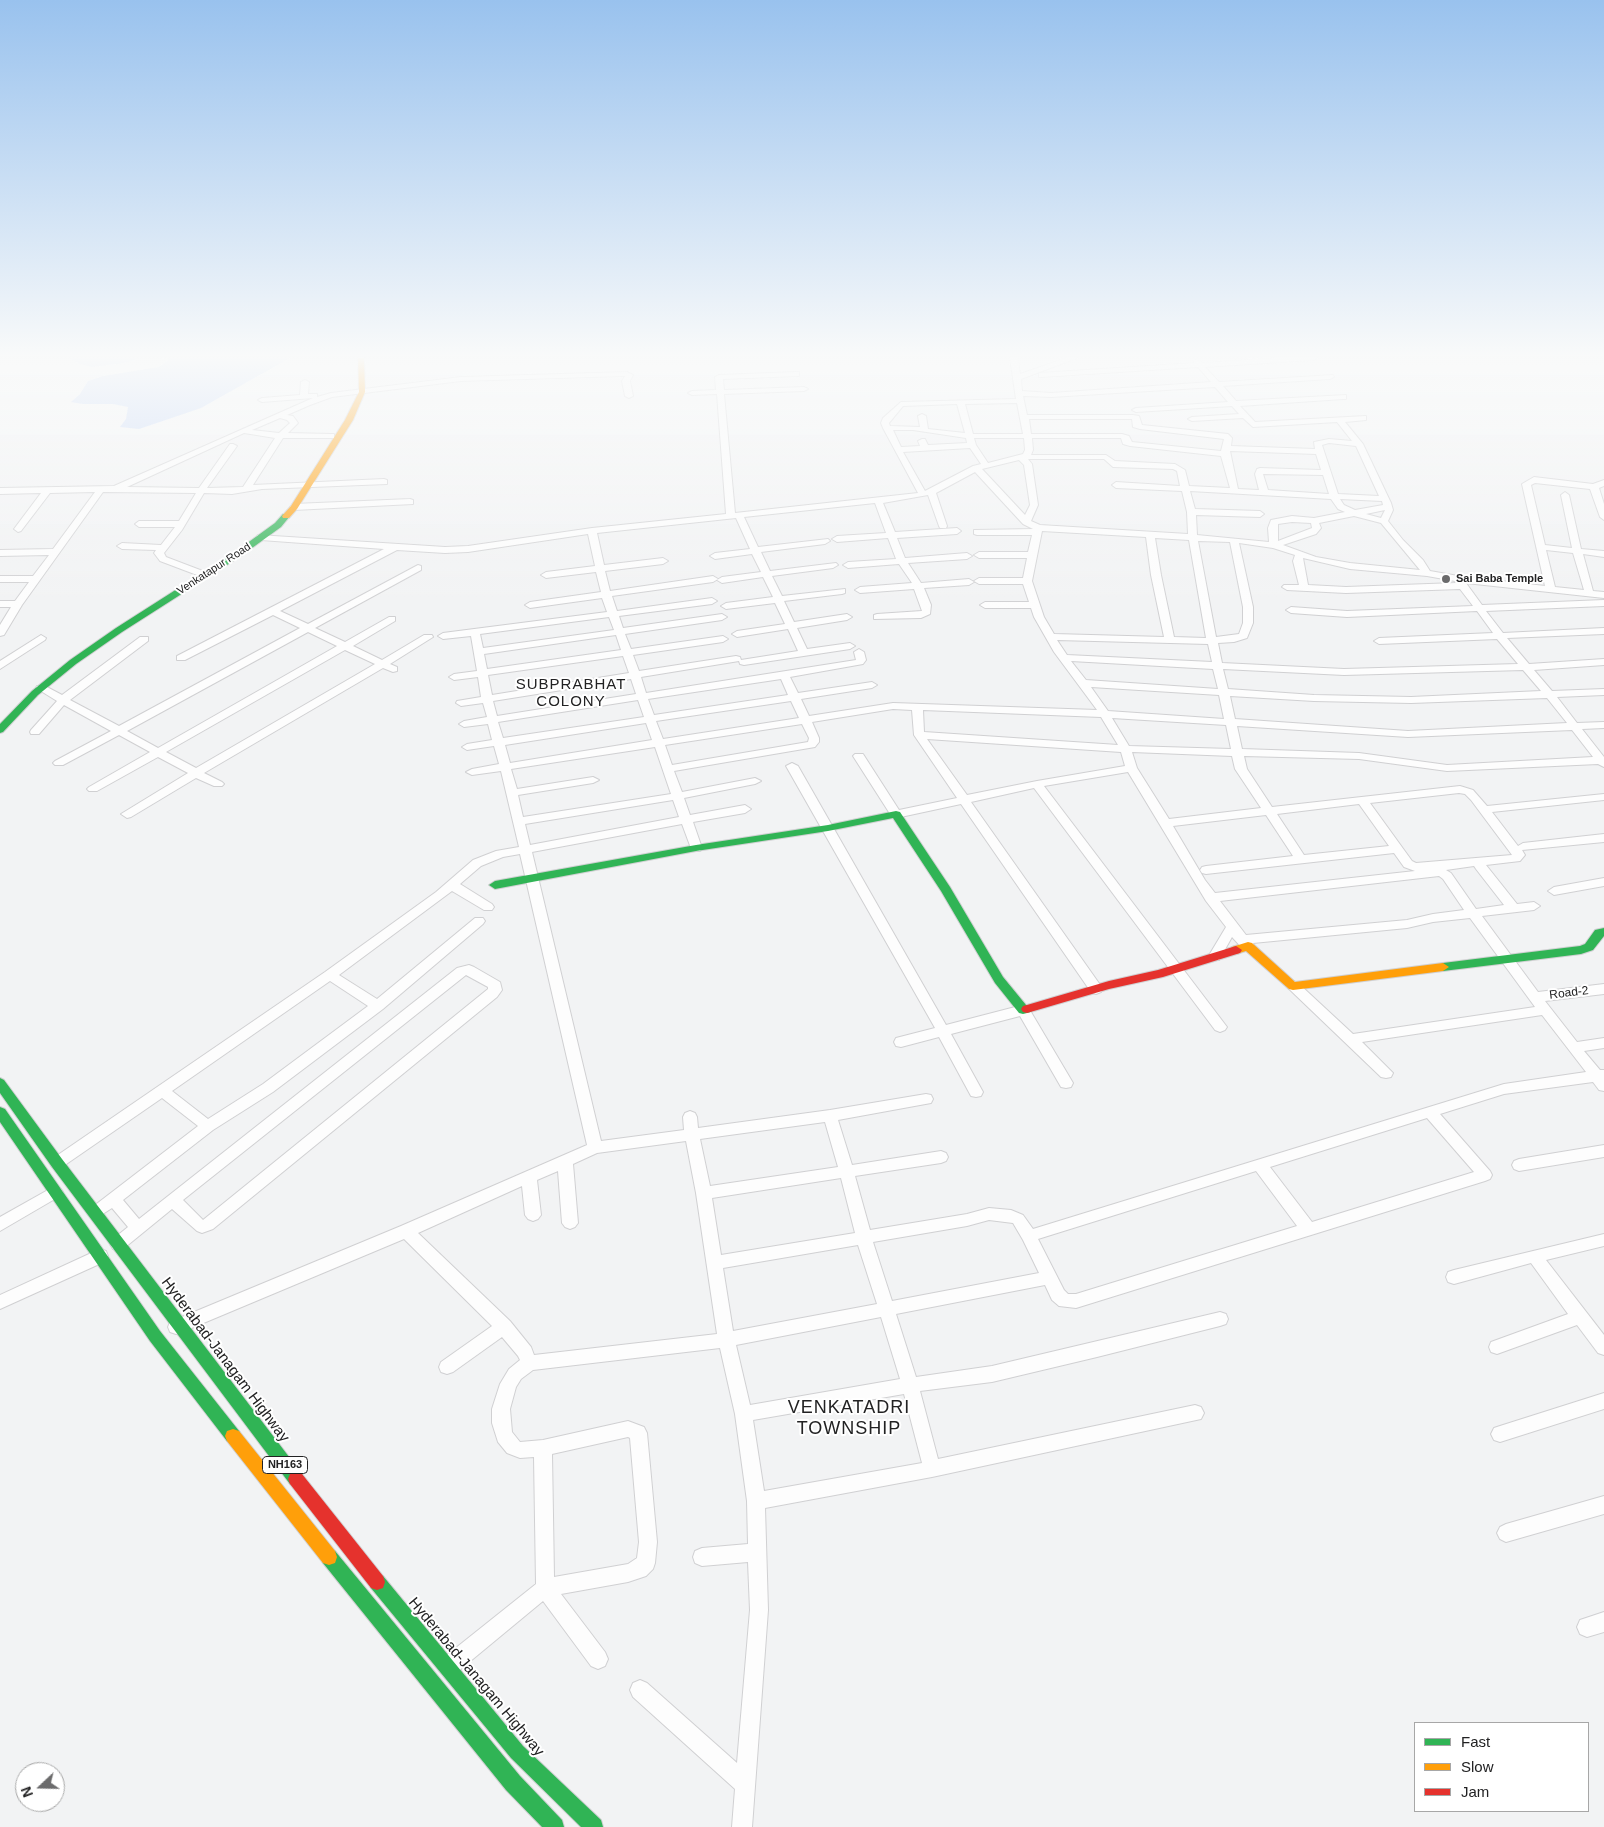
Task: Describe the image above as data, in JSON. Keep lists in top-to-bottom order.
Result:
{
  "streets": {
    "main road": ["Venkatapur Road", "Hyderabad-Janagam Highway", "NH163"],
    "street": ["Road-2"]
  },
  "districts": ["SUBPRABHAT COLONY", "VENKATADRI TOWNSHIP"],
  "places": ["Sai Baba Temple"],
  "legend": ["Fast", "Slow", "Jam"],
  "north": "left"
}
